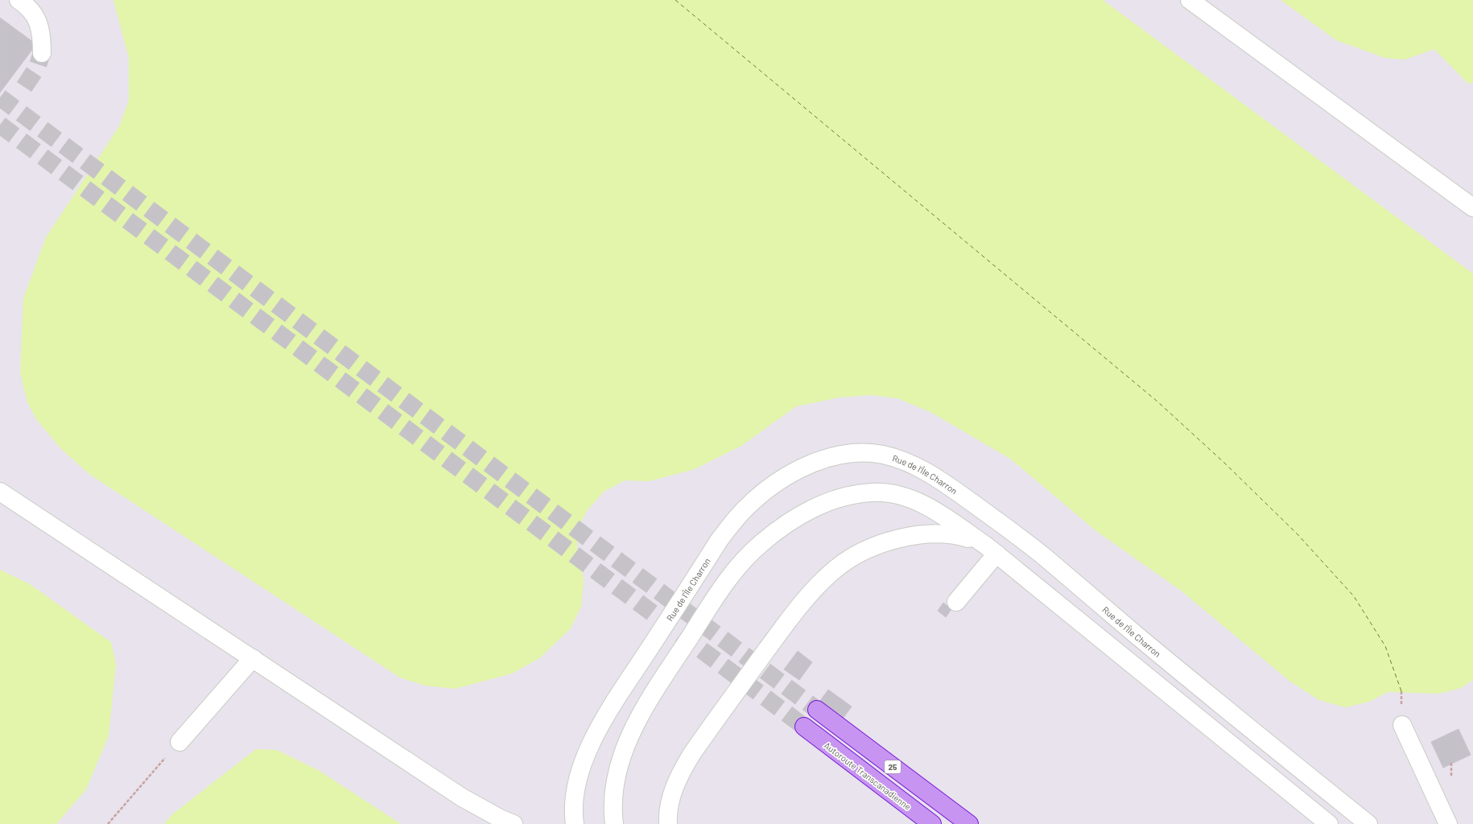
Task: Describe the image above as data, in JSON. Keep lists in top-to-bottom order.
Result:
{
  "streets": {
    "highway": ["25", "Autoroute Transcanadienne"],
    "street": ["Rue de l'Île Charron"]
  }
}
